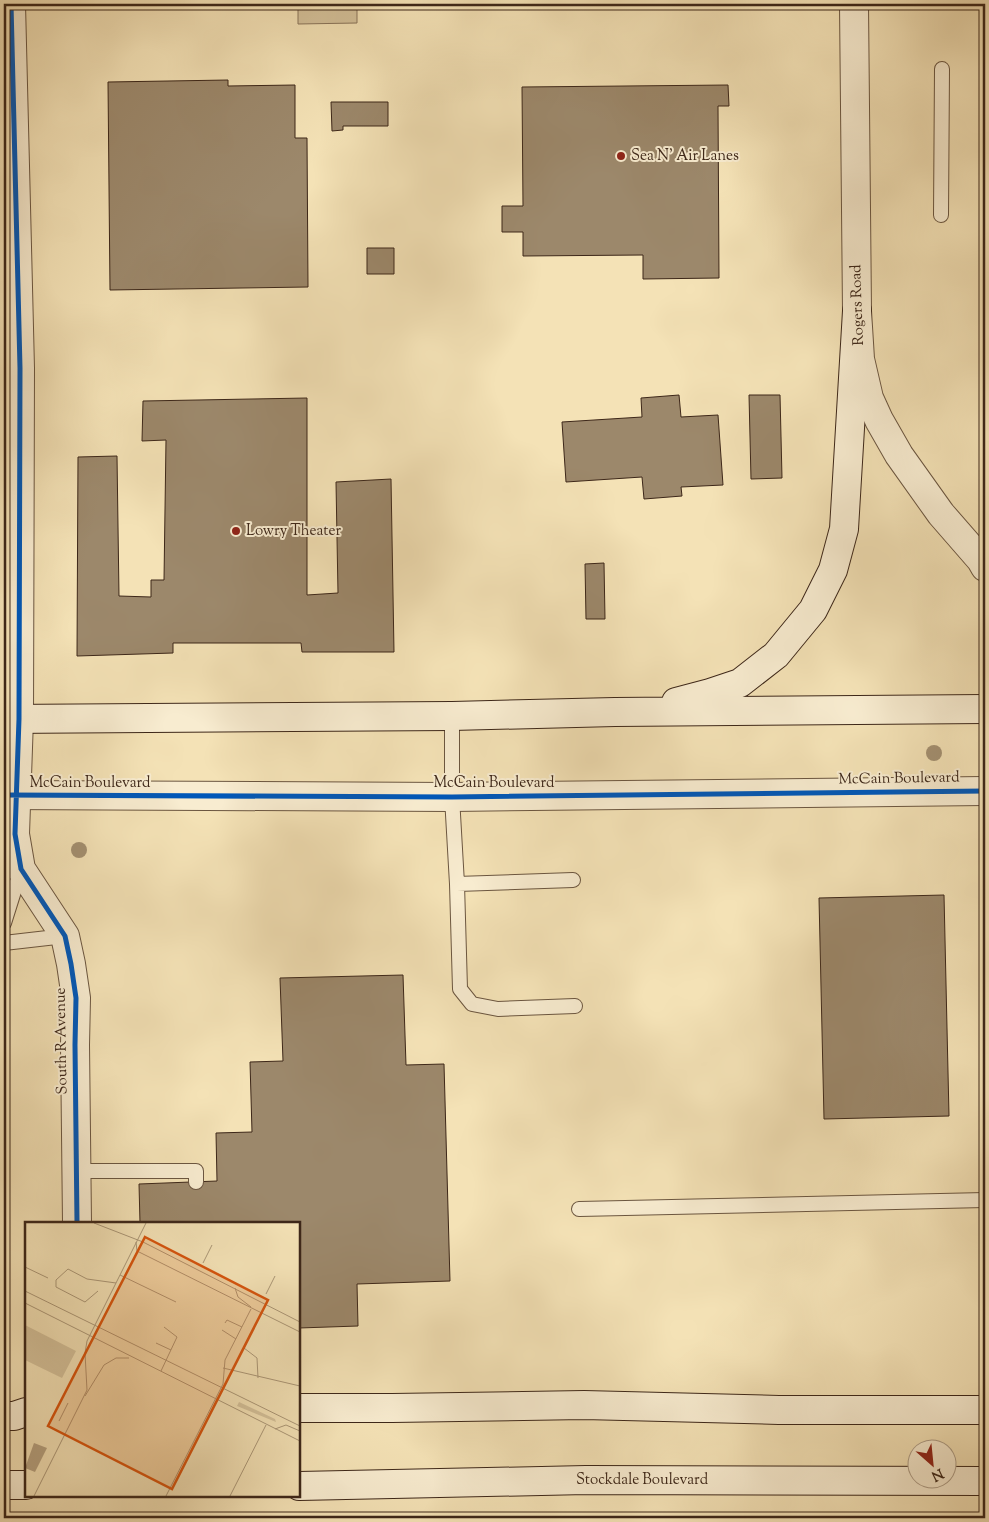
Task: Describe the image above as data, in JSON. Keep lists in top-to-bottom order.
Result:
{
  "streets": {
    "main road": [
      "Rogers Road",
      "McCain Boulevard",
      "South R Avenue",
      "Stockdale Boulevard"
    ]
  },
  "crossings": [
    ["McCain Boulevard", "South R Avenue"]
  ],
  "places": ["Sea N' Air Lanes", "Lowry Theater"],
  "north": "bottom right"
}
